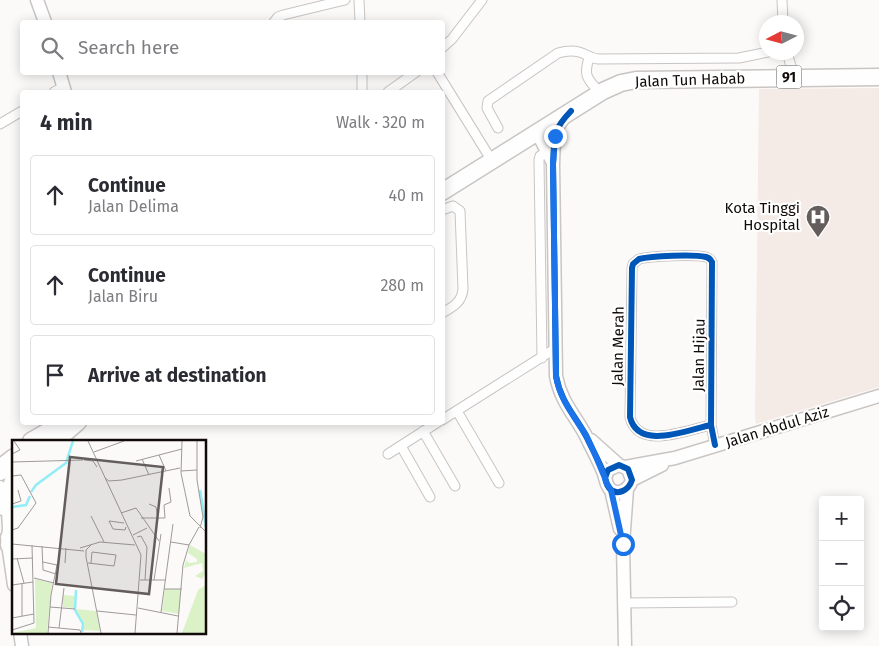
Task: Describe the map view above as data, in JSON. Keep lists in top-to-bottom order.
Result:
{
  "streets": {
    "highway": ["91", "Jalan Tun Habab"],
    "street": ["Jalan Merah", "Jalan Hijau", "Jalan Abdul Aziz"]
  },
  "crossings": [
    ["Jalan Merah", "Jalan Hijau"],
    ["Jalan Hijau", "Jalan Abdul Aziz"]
  ],
  "places": {
    "hospital": ["Kota Tinggi Hospital"]
  },
  "north": "left",
  "page": {
    "search": "Search here",
    "heading": ["4 min", "Walk · 320 m"],
    "list": [
      ["Continue", "Jalan Delima", "40 m"],
      ["Continue", "Jalan Biru", "280 m"],
      "Arrive at destination"
    ],
    "map_buttons": ["+", "−"]
  }
}
